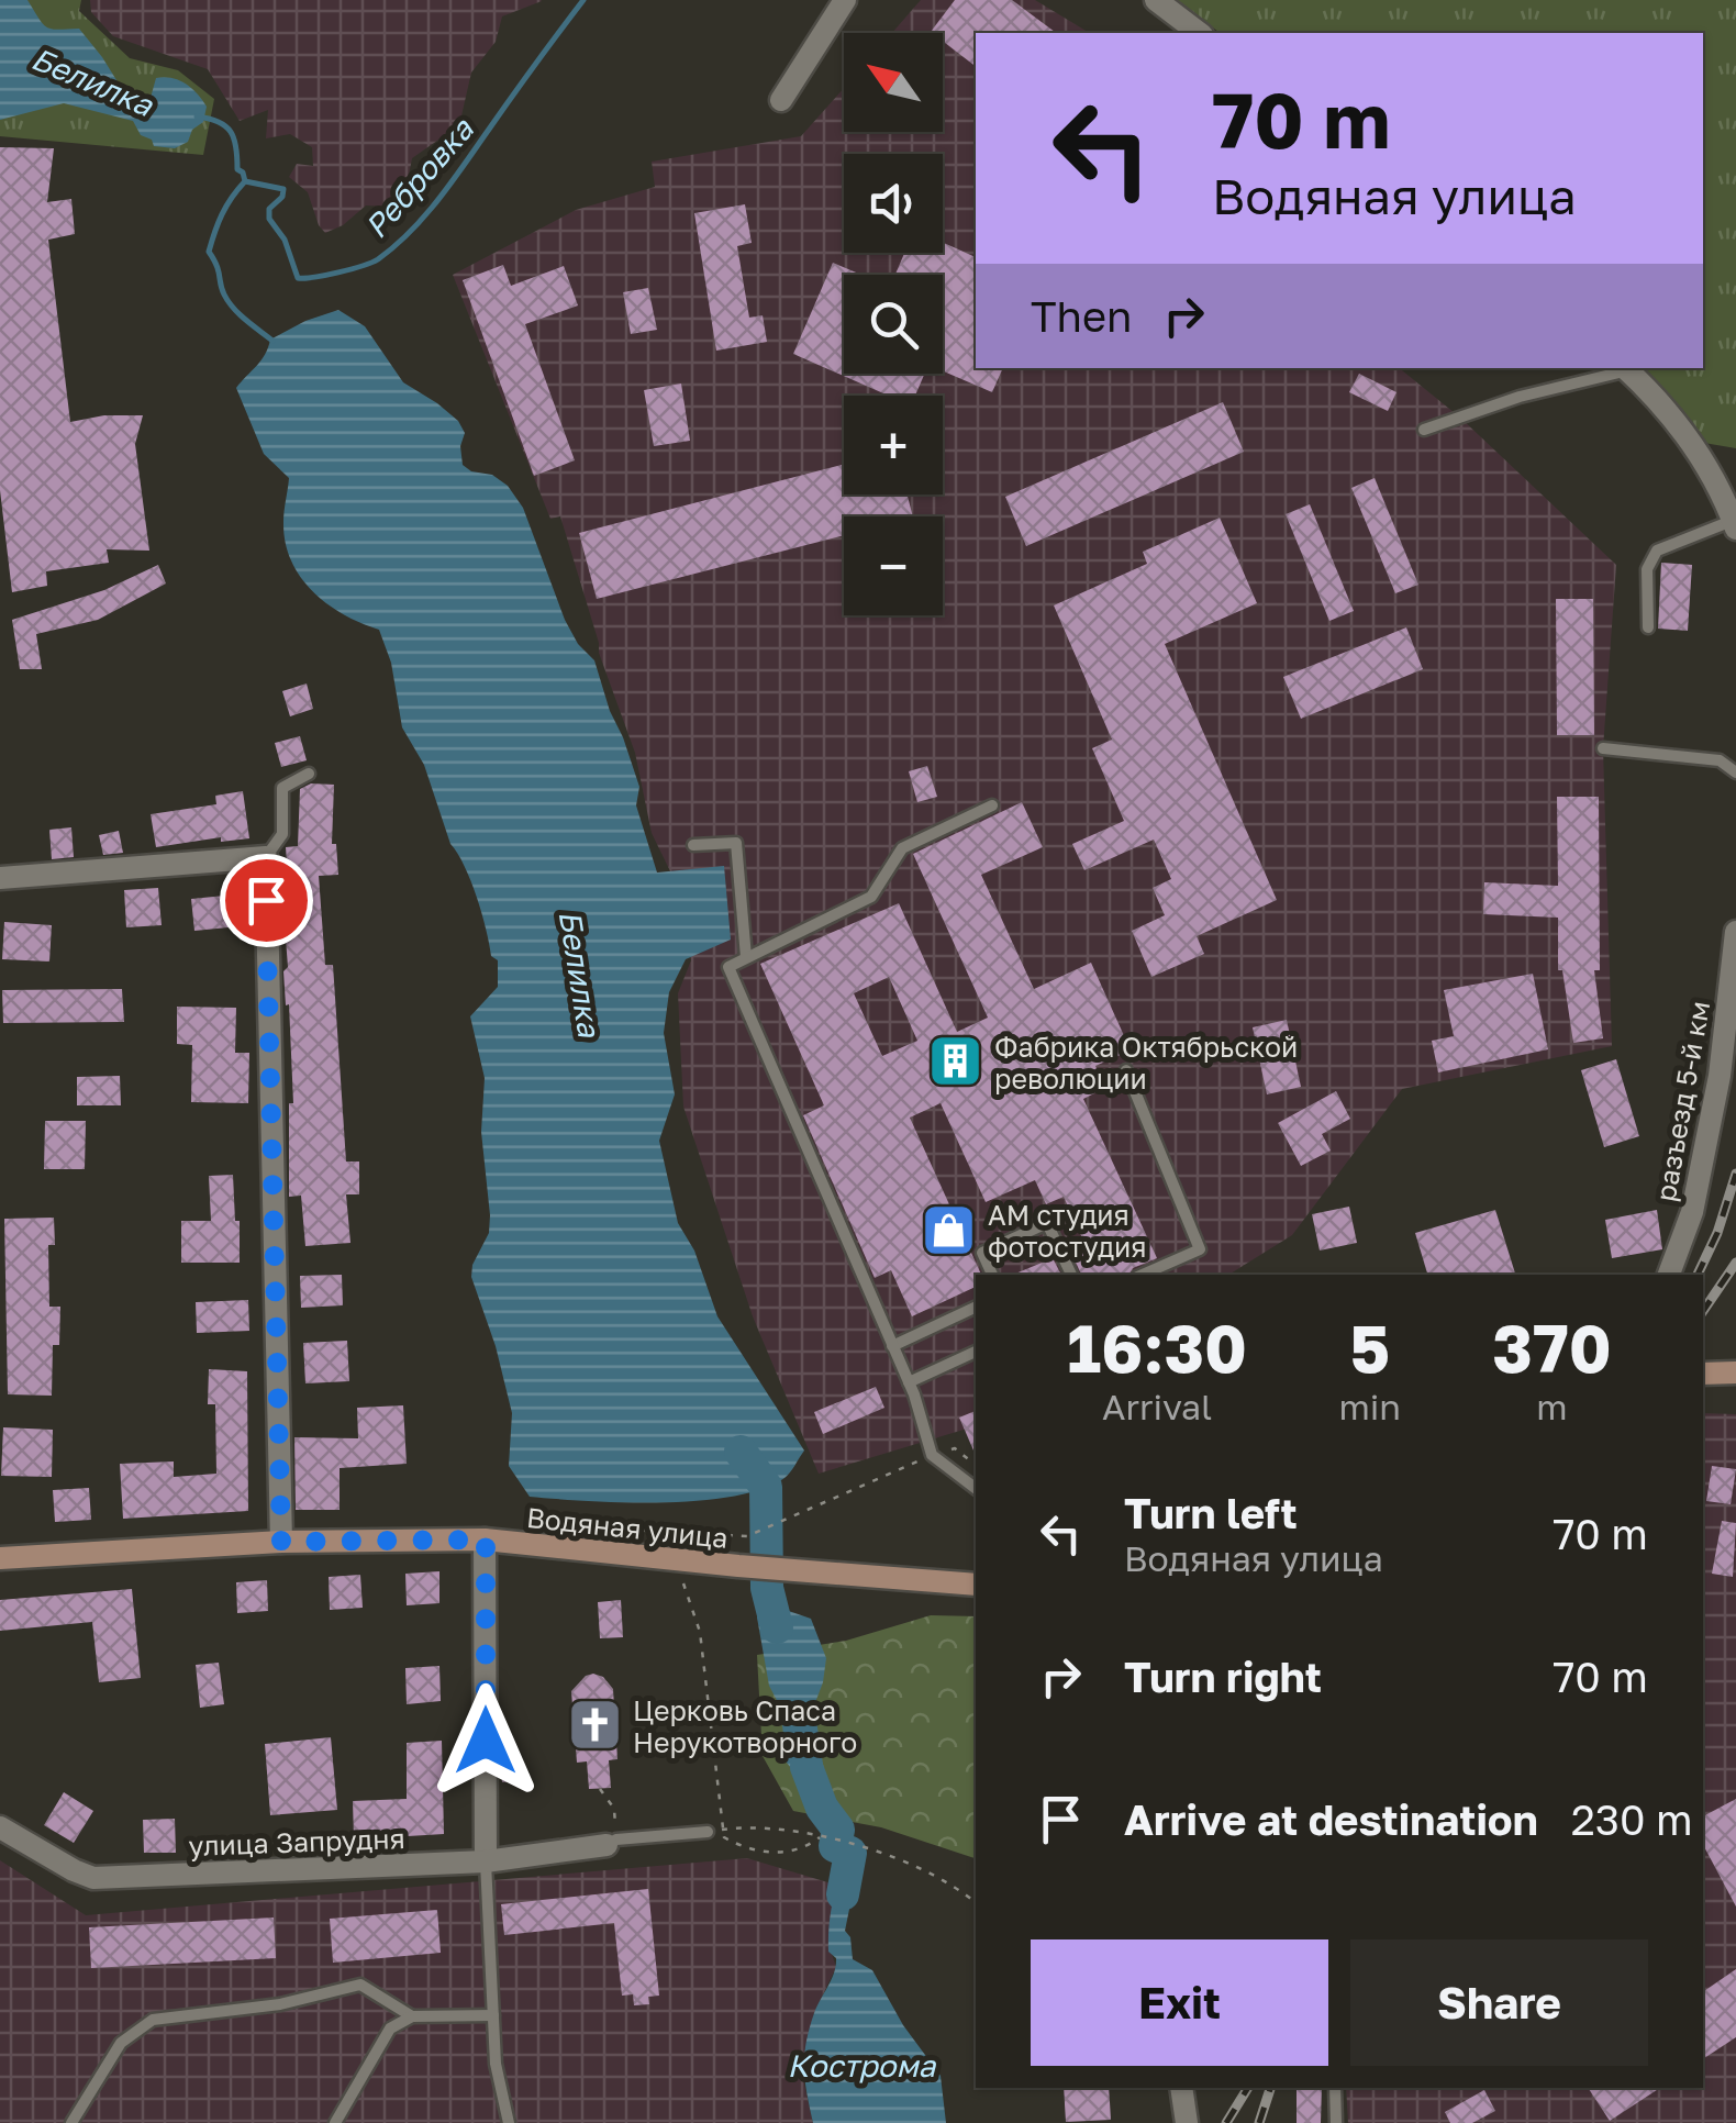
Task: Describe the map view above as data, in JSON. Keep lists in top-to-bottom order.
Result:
{
  "streets": {
    "street": ["разъезд 5-й км", "Водяная улица", "улица Запрудня"]
  },
  "water": ["Белилка", "Ребровка", "Кострома"],
  "places": {
    "building": ["Фабрика Октябрьской революции"],
    "shop": ["АМ студия фотостудия"],
    "church": ["Церковь Спаса Нерукотворного"]
  },
  "north": "top left",
  "page": {
    "map_buttons": ["+", "−"],
    "turn": ["70 m", "Водяная улица"],
    "then": "Then",
    "eta": [
      "16:30",
      "Arrival",
      "5",
      "min",
      "370",
      "m"
    ],
    "list": [
      {
        "name": "Turn left",
        "note": "Водяная улица",
        "value": "70 m"
      },
      {
        "name": "Turn right",
        "value": "70 m"
      },
      {
        "name": "Arrive at destination",
        "value": "230 m"
      }
    ],
    "buttons": ["Exit", "Share"]
  }
}
